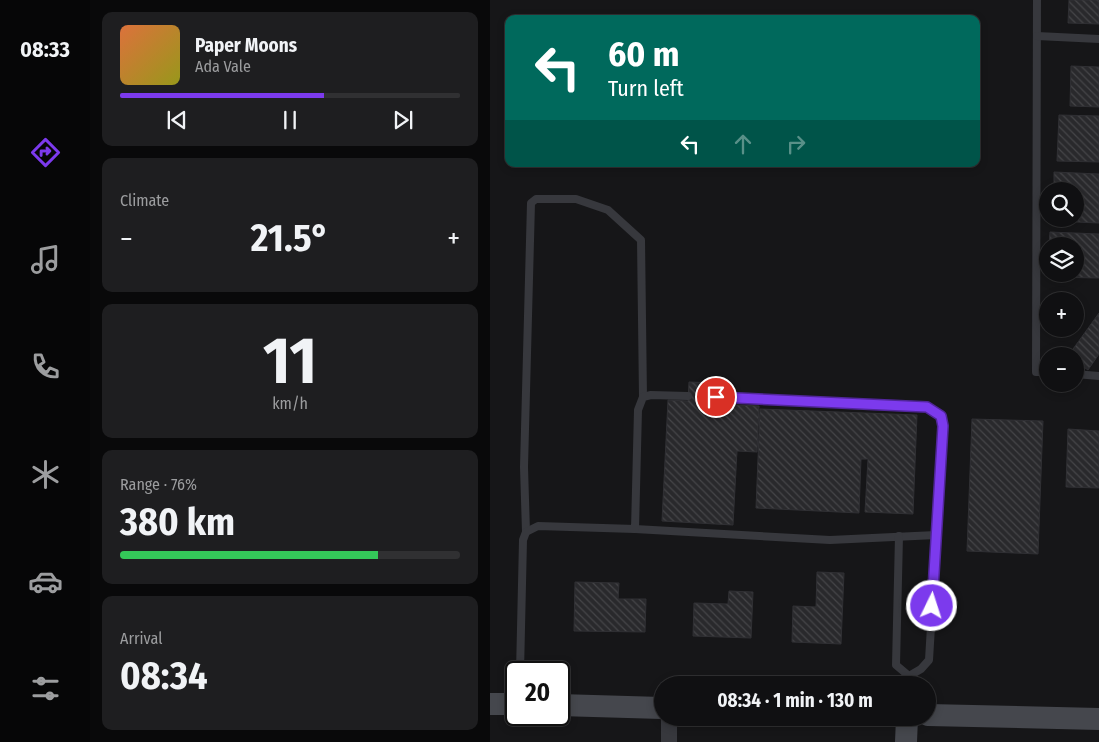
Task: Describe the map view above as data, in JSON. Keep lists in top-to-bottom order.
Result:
{
  "page": {
    "tabs": "08:33",
    "turn": ["60 m", "Turn left"],
    "song": ["Paper Moons", "Ada Vale"],
    "tile": [
      "Climate",
      ["11", "km/h"],
      ["Range · 76%", "380 km"],
      ["Arrival", "08:34"]
    ],
    "map_buttons": ["+", "−"],
    "heat": ["−", "21.5°", "+"],
    "limit": "20",
    "trip": "08:34 · 1 min · 130 m"
  }
}
